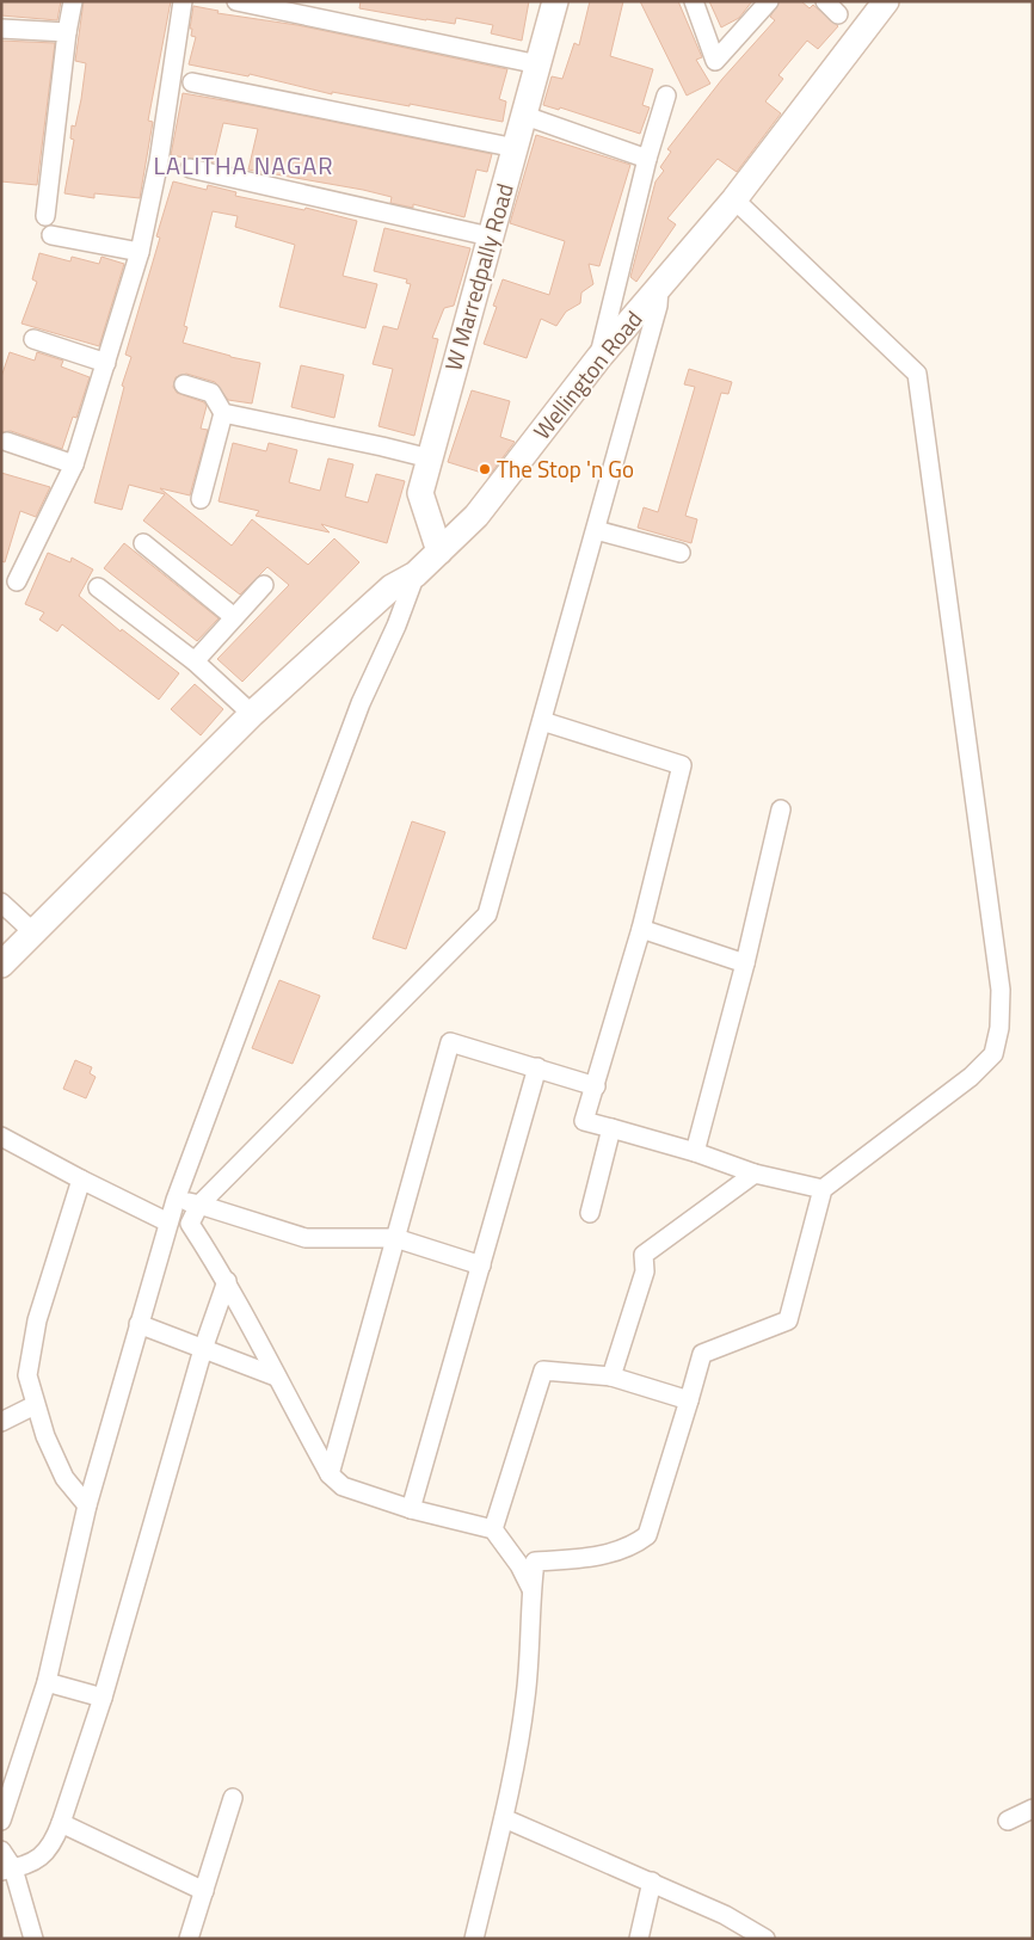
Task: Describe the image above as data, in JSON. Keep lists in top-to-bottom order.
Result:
{
  "streets": {
    "main road": ["W Marredpally Road", "Wellington Road"]
  },
  "crossings": [
    ["W Marredpally Road", "Wellington Road"]
  ],
  "districts": ["LALITHA NAGAR"],
  "places": ["The Stop 'n Go"]
}
